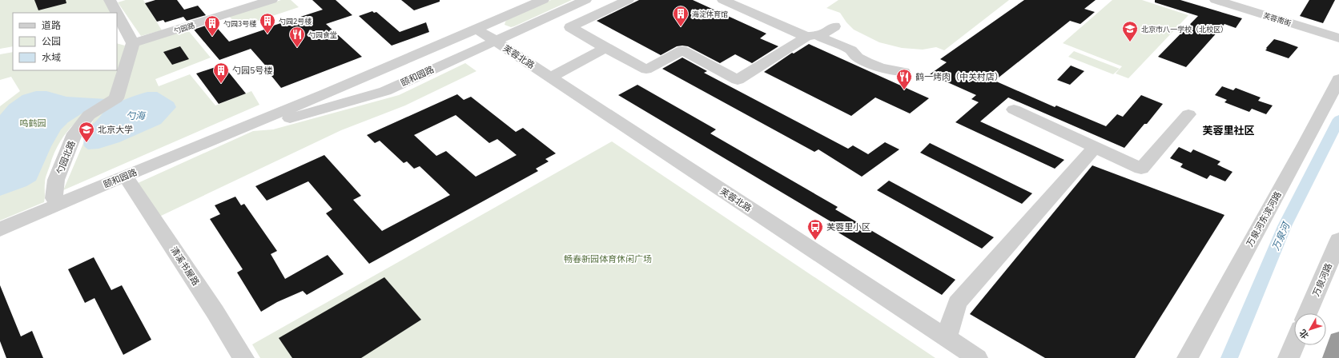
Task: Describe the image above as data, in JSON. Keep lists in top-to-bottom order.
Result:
{
  "streets": {
    "street": [
      "芙蓉南街",
      "勺园路",
      "芙蓉北路",
      "颐和园路",
      "勺园北路",
      "万泉河东滨河路",
      "清溪书屋路",
      "万泉河路"
    ]
  },
  "crossings": [
    ["勺园路", "勺园北路"],
    ["芙蓉北路", "颐和园路"],
    ["颐和园路", "清溪书屋路"]
  ],
  "districts": ["芙蓉里社区"],
  "water": ["勺海", "万泉河"],
  "parks": ["鸣鹤园", "畅春新园体育休闲广场"],
  "places": {
    "building": [
      "海淀体育馆",
      "勺园2号楼",
      "勺园3号楼",
      "勺园5号楼"
    ],
    "school or university": ["北京市八一学校（北校区）", "北京大学"],
    "restaurant": ["勺园食堂", "鹤一烤肉（中关村店）"],
    "bus stop": ["芙蓉里小区"]
  },
  "legend": ["道路", "公园", "水域"],
  "north": "bottom left"
}
